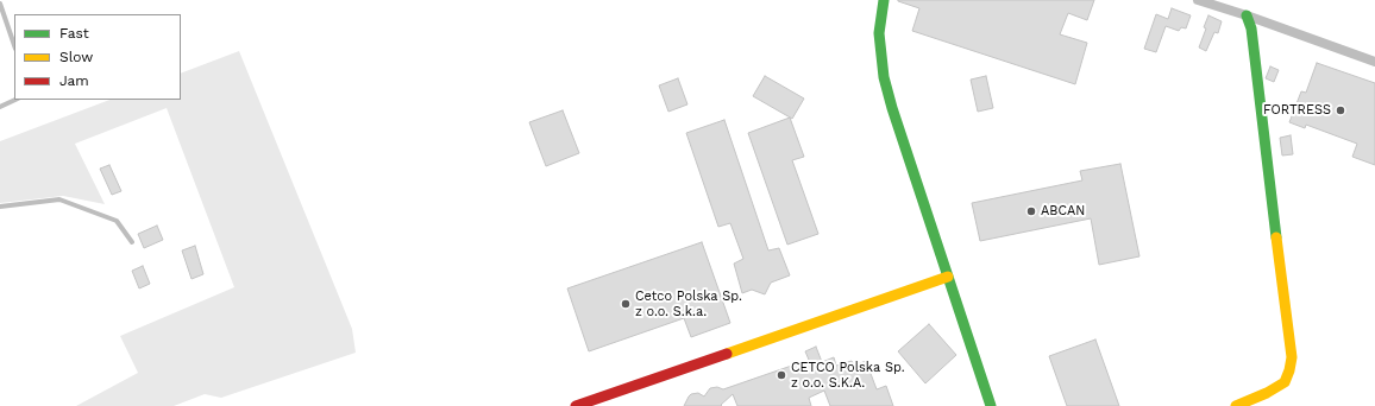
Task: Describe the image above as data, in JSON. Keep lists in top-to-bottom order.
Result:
{
  "places": [
    "FORTRESS",
    "ABCAN",
    "Cetco Polska Sp. z o.o. S.k.a.",
    "CETCO Polska Sp. z o.o. S.K.A."
  ],
  "legend": ["Fast", "Slow", "Jam"]
}
